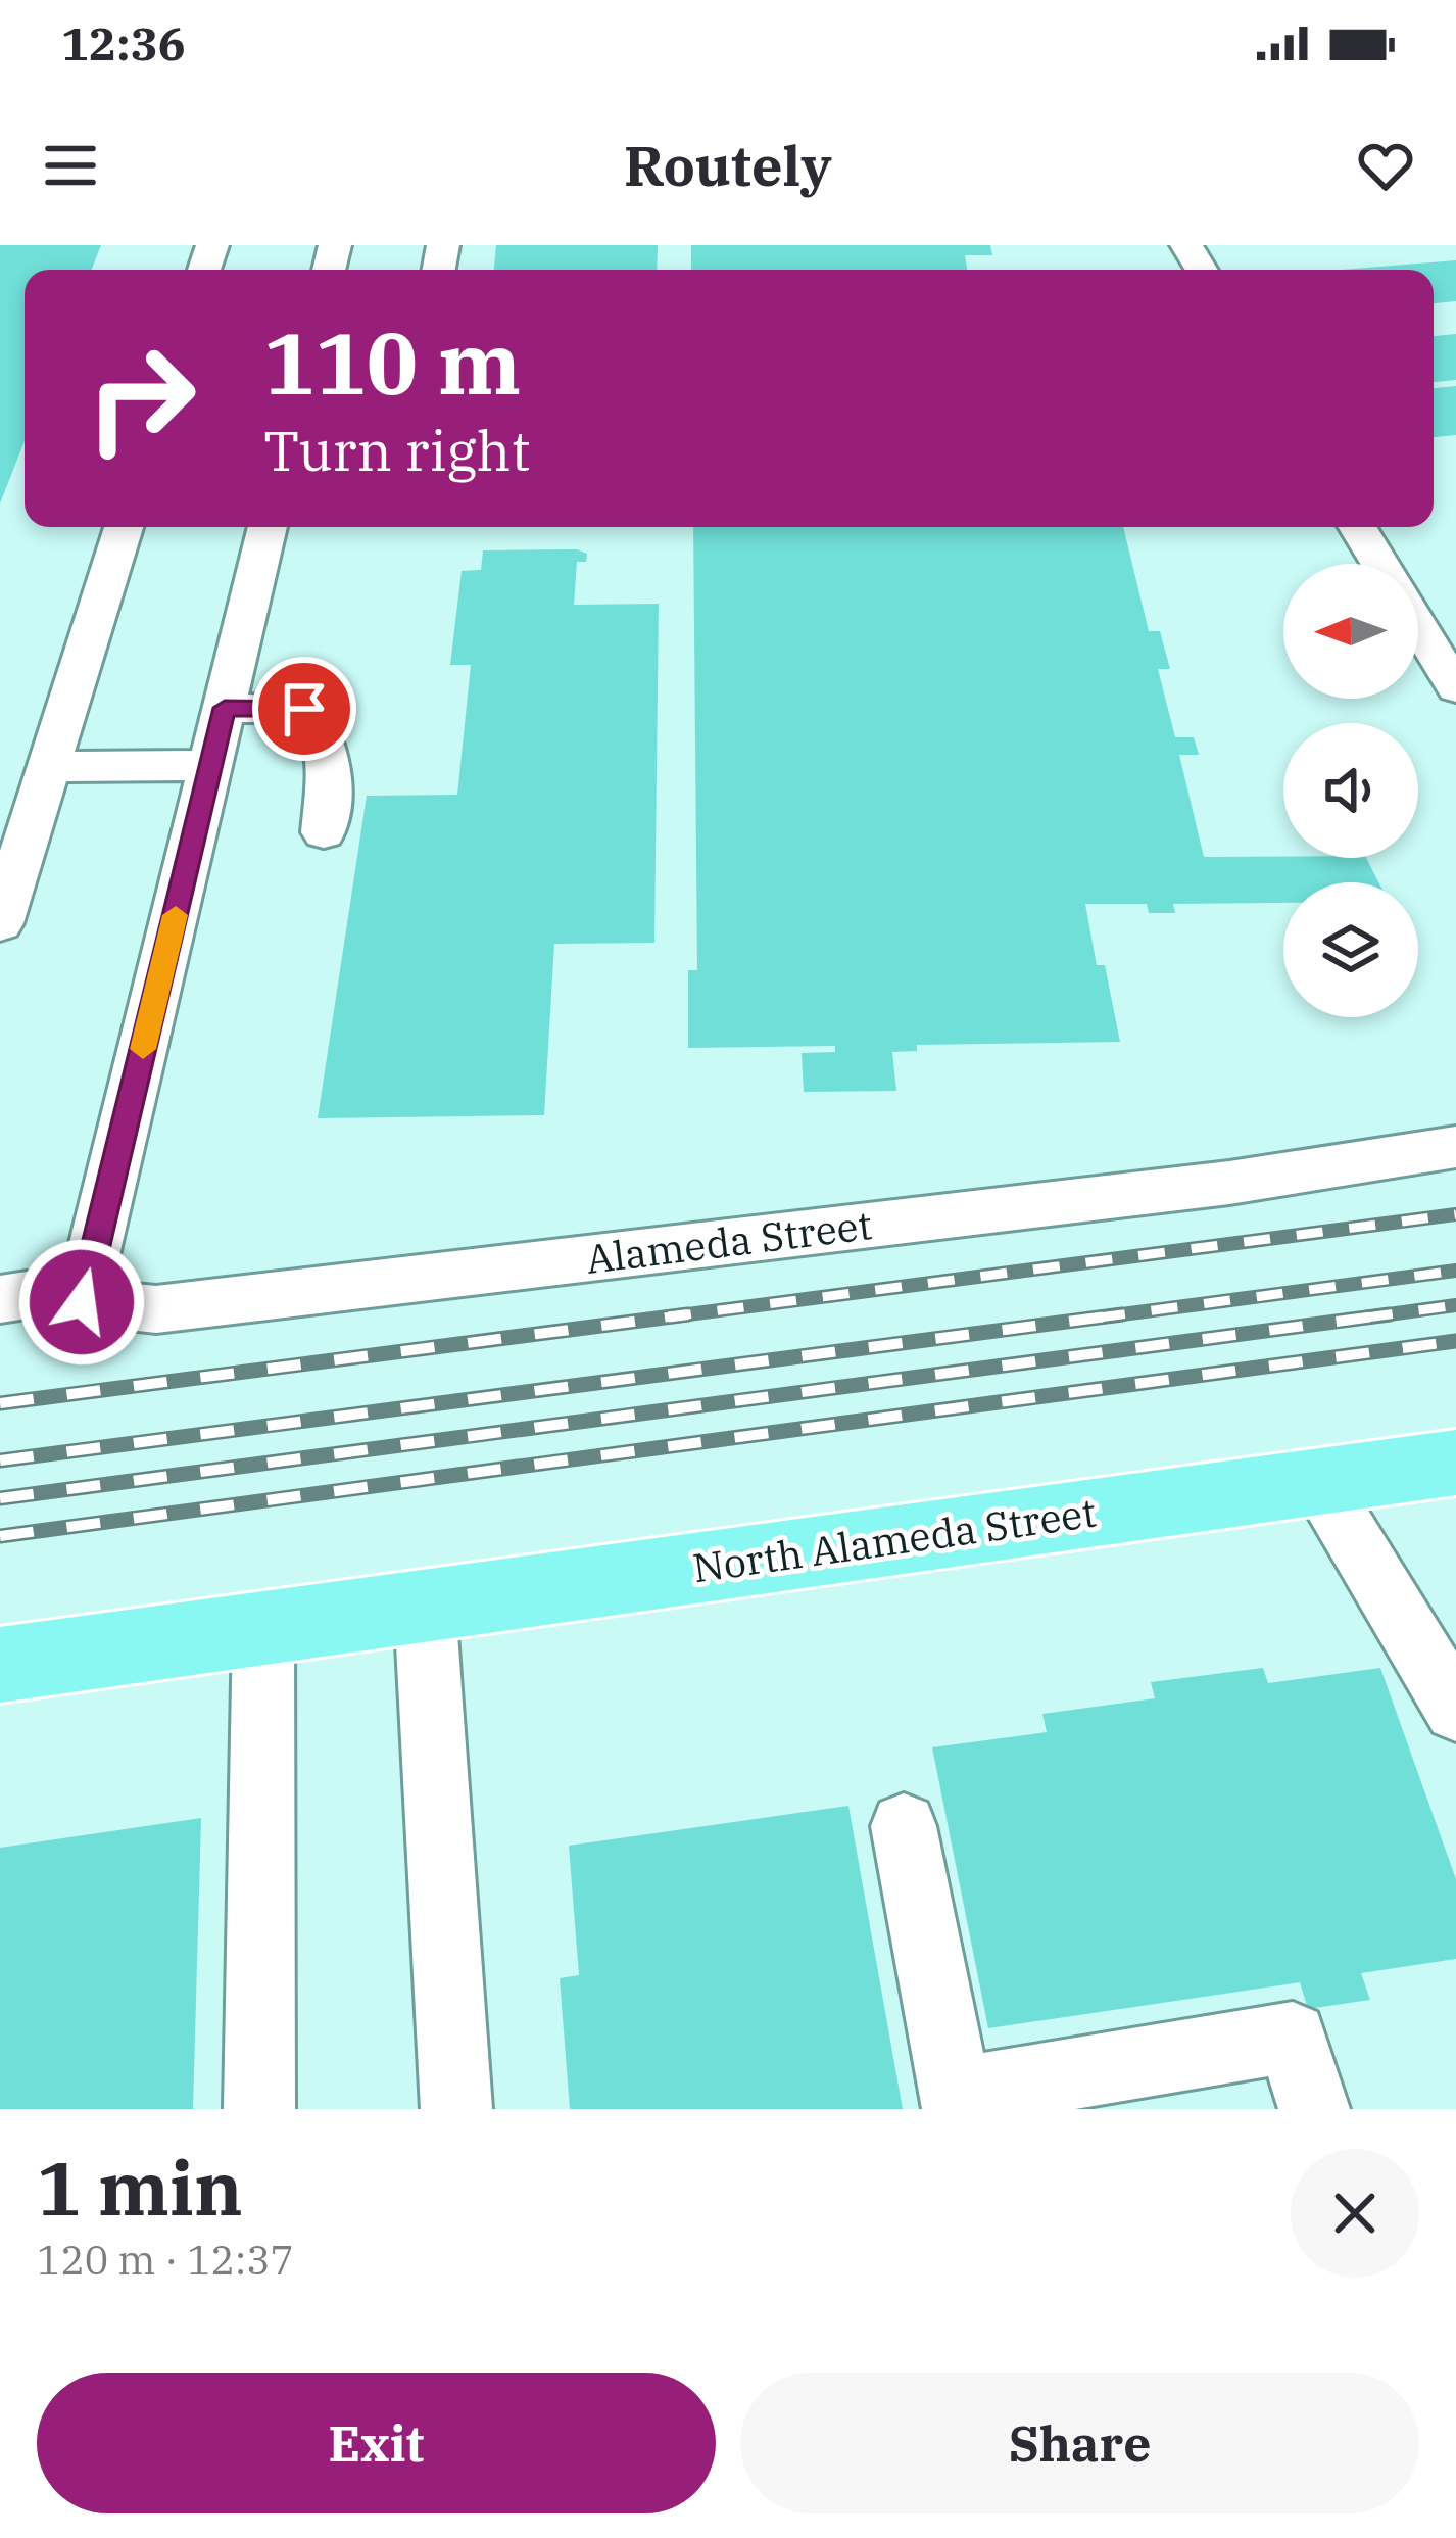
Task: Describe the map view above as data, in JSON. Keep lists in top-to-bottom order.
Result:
{
  "streets": {
    "main road": ["North Alameda Street"],
    "street": ["Alameda Street"]
  },
  "north": "left",
  "page": {
    "status": "12:36",
    "header": "Routely",
    "turn": ["110 m", "Turn right"],
    "heading": ["1 min", "120 m · 12:37"],
    "buttons": ["Exit", "Share"]
  }
}
